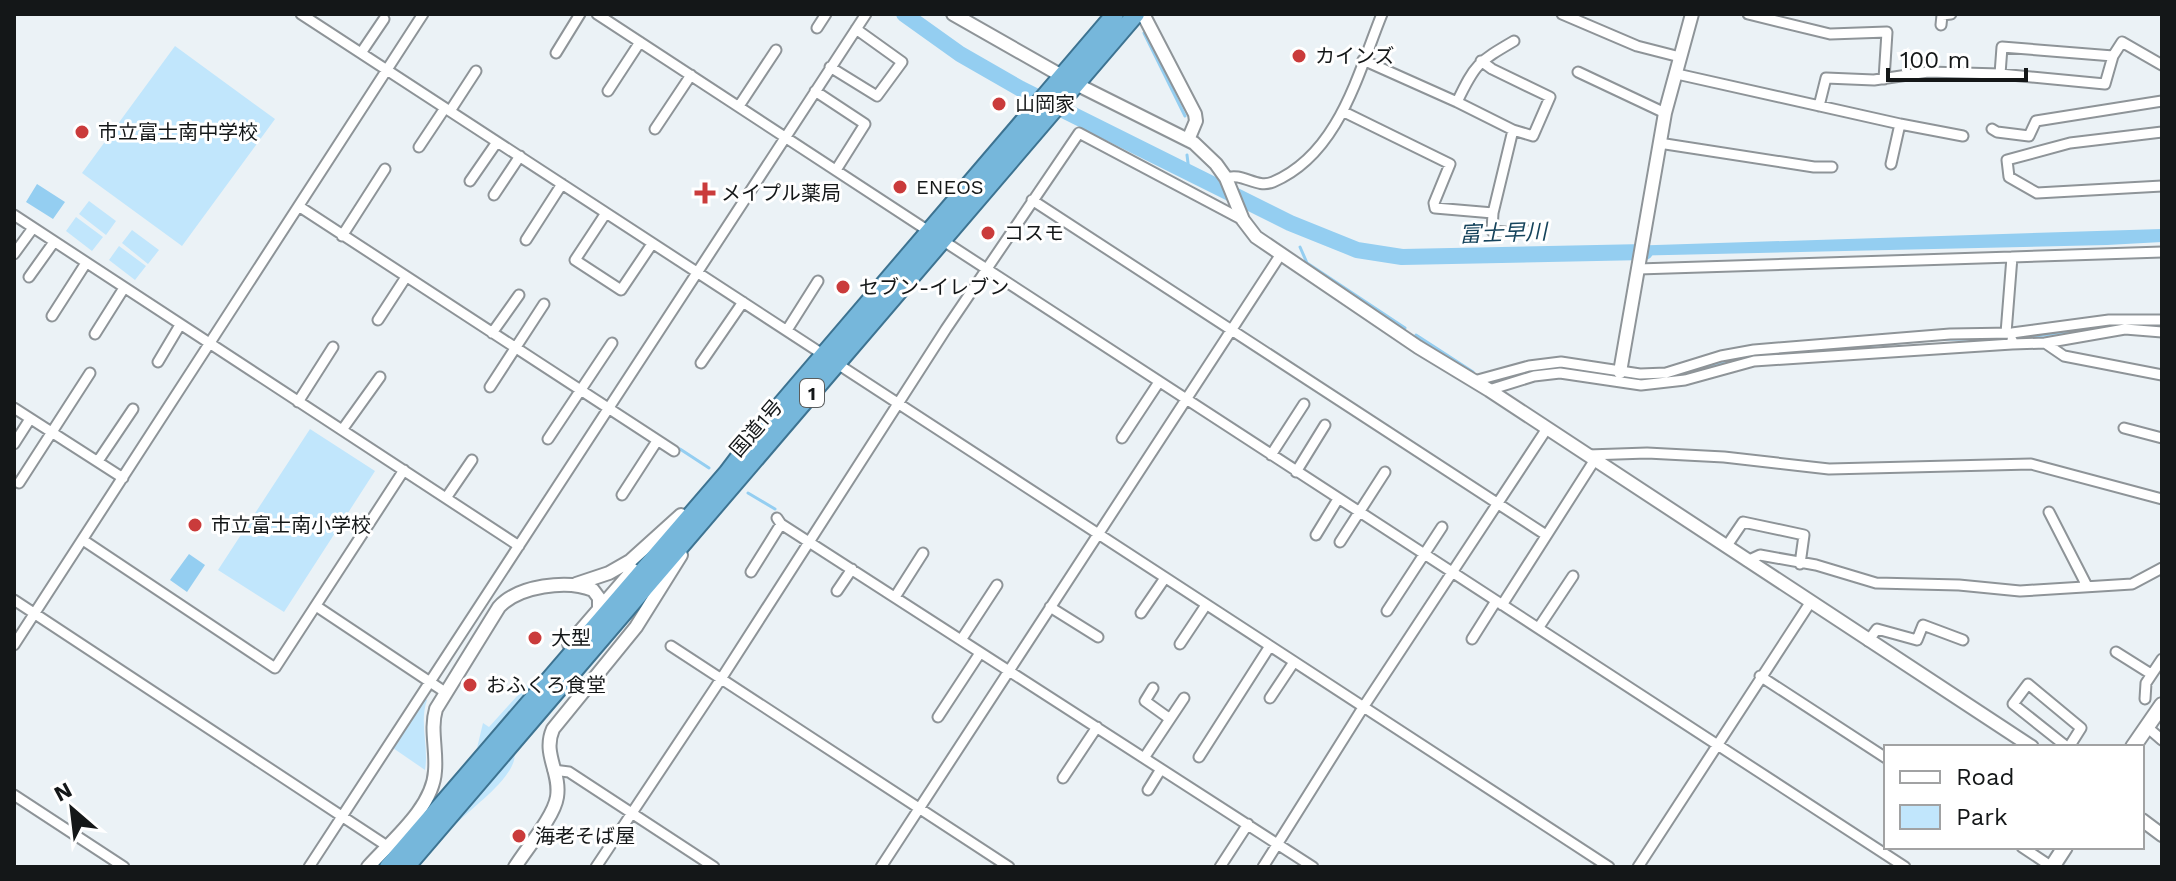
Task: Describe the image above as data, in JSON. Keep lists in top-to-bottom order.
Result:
{
  "streets": {
    "highway": ["1", "国道1号"]
  },
  "water": ["富士早川"],
  "places": {
    "other": [
      "カインズ",
      "山岡家",
      "市立富士南中学校",
      "ENEOS",
      "コスモ",
      "セブン-イレブン",
      "市立富士南小学校",
      "大型",
      "おふくろ食堂",
      "海老そば屋"
    ],
    "health": ["メイプル薬局"]
  },
  "legend": ["Road", "Park"],
  "scale_bar": "100 m",
  "north": "top left"
}
